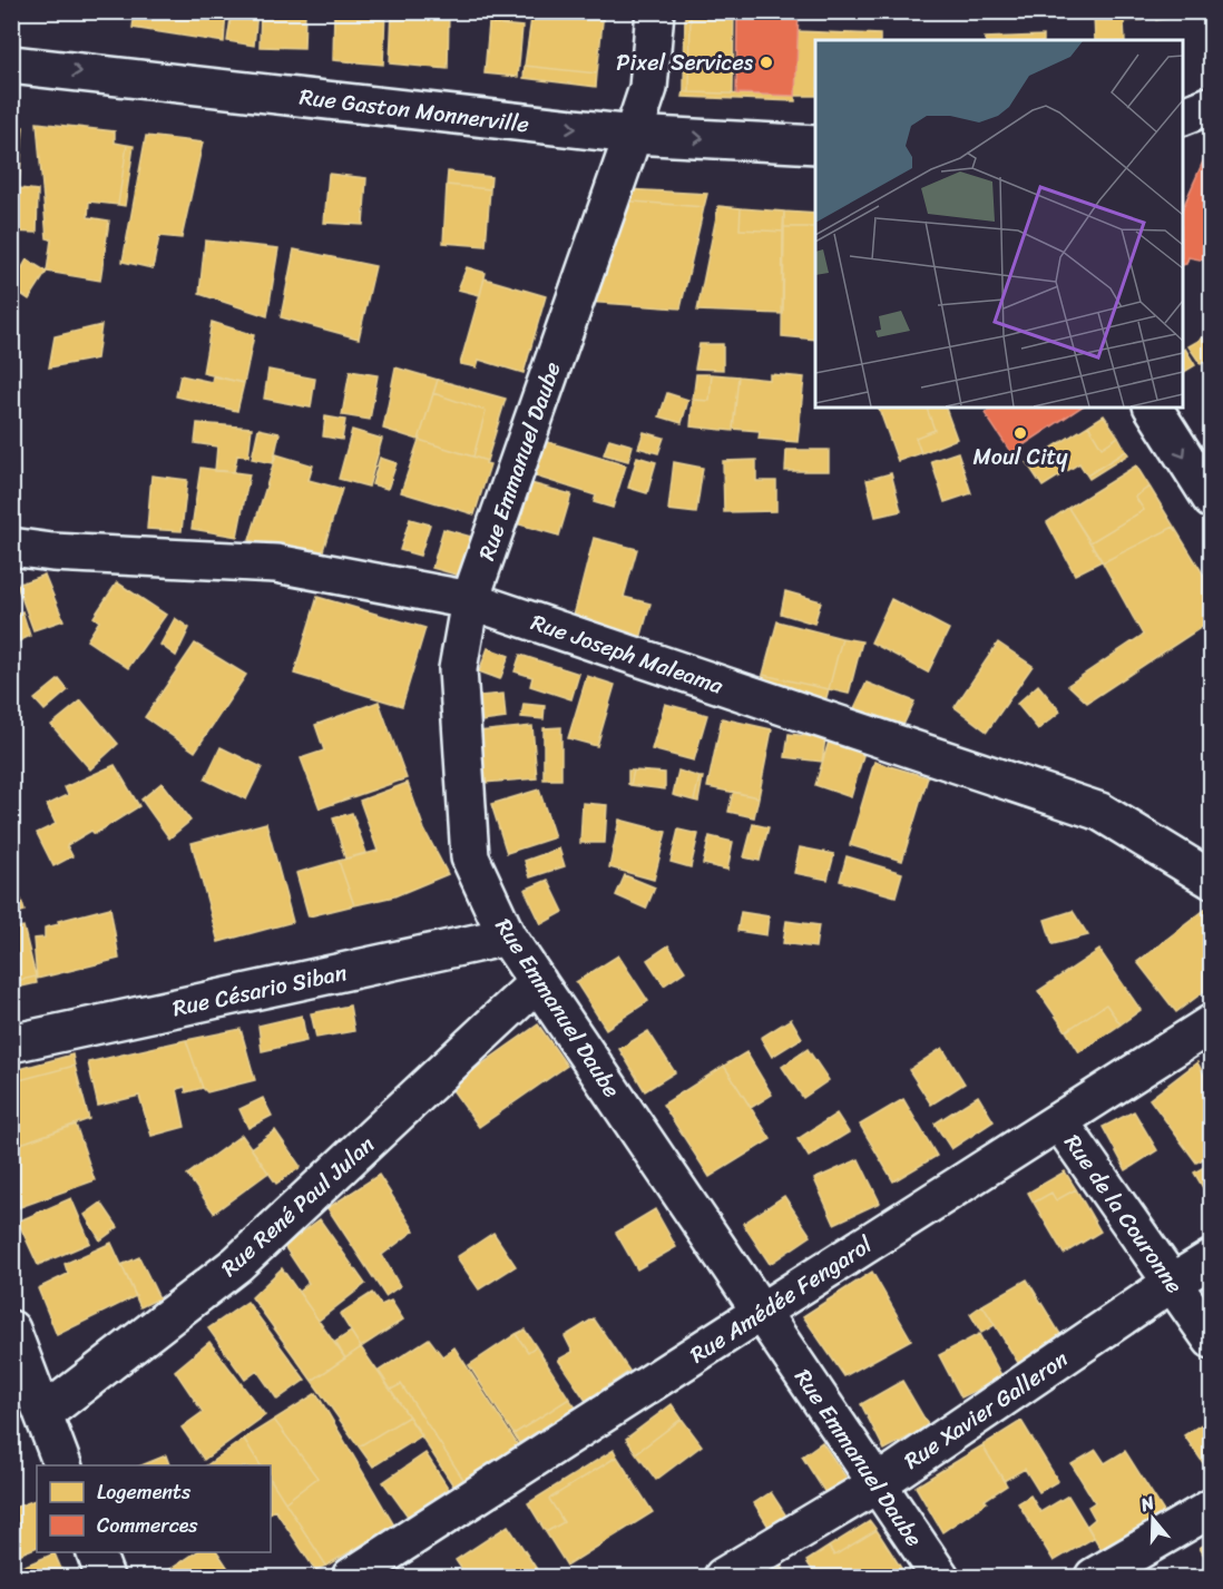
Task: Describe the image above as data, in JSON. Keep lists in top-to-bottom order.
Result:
{
  "streets": {
    "street": [
      "Rue Gaston Monnerville",
      "Rue Emmanuel Daube",
      "Rue Joseph Maleama",
      "Rue Césario Siban",
      "Rue René Paul Julan",
      "Rue de la Couronne",
      "Rue Amédée Fengarol",
      "Rue Xavier Galleron"
    ]
  },
  "crossings": [
    ["Rue Gaston Monnerville", "Rue Emmanuel Daube"],
    ["Rue Emmanuel Daube", "Rue Joseph Maleama"],
    ["Rue Emmanuel Daube", "Rue Césario Siban"],
    ["Rue Emmanuel Daube", "Rue René Paul Julan"],
    ["Rue Emmanuel Daube", "Rue Amédée Fengarol"],
    ["Rue Emmanuel Daube", "Rue Xavier Galleron"],
    ["Rue de la Couronne", "Rue Amédée Fengarol"],
    ["Rue de la Couronne", "Rue Xavier Galleron"]
  ],
  "one_way": ["Rue Gaston Monnerville"],
  "places": ["Pixel Services", "Moul City"],
  "legend": ["Logements", "Commerces"],
  "north": "top"
}
